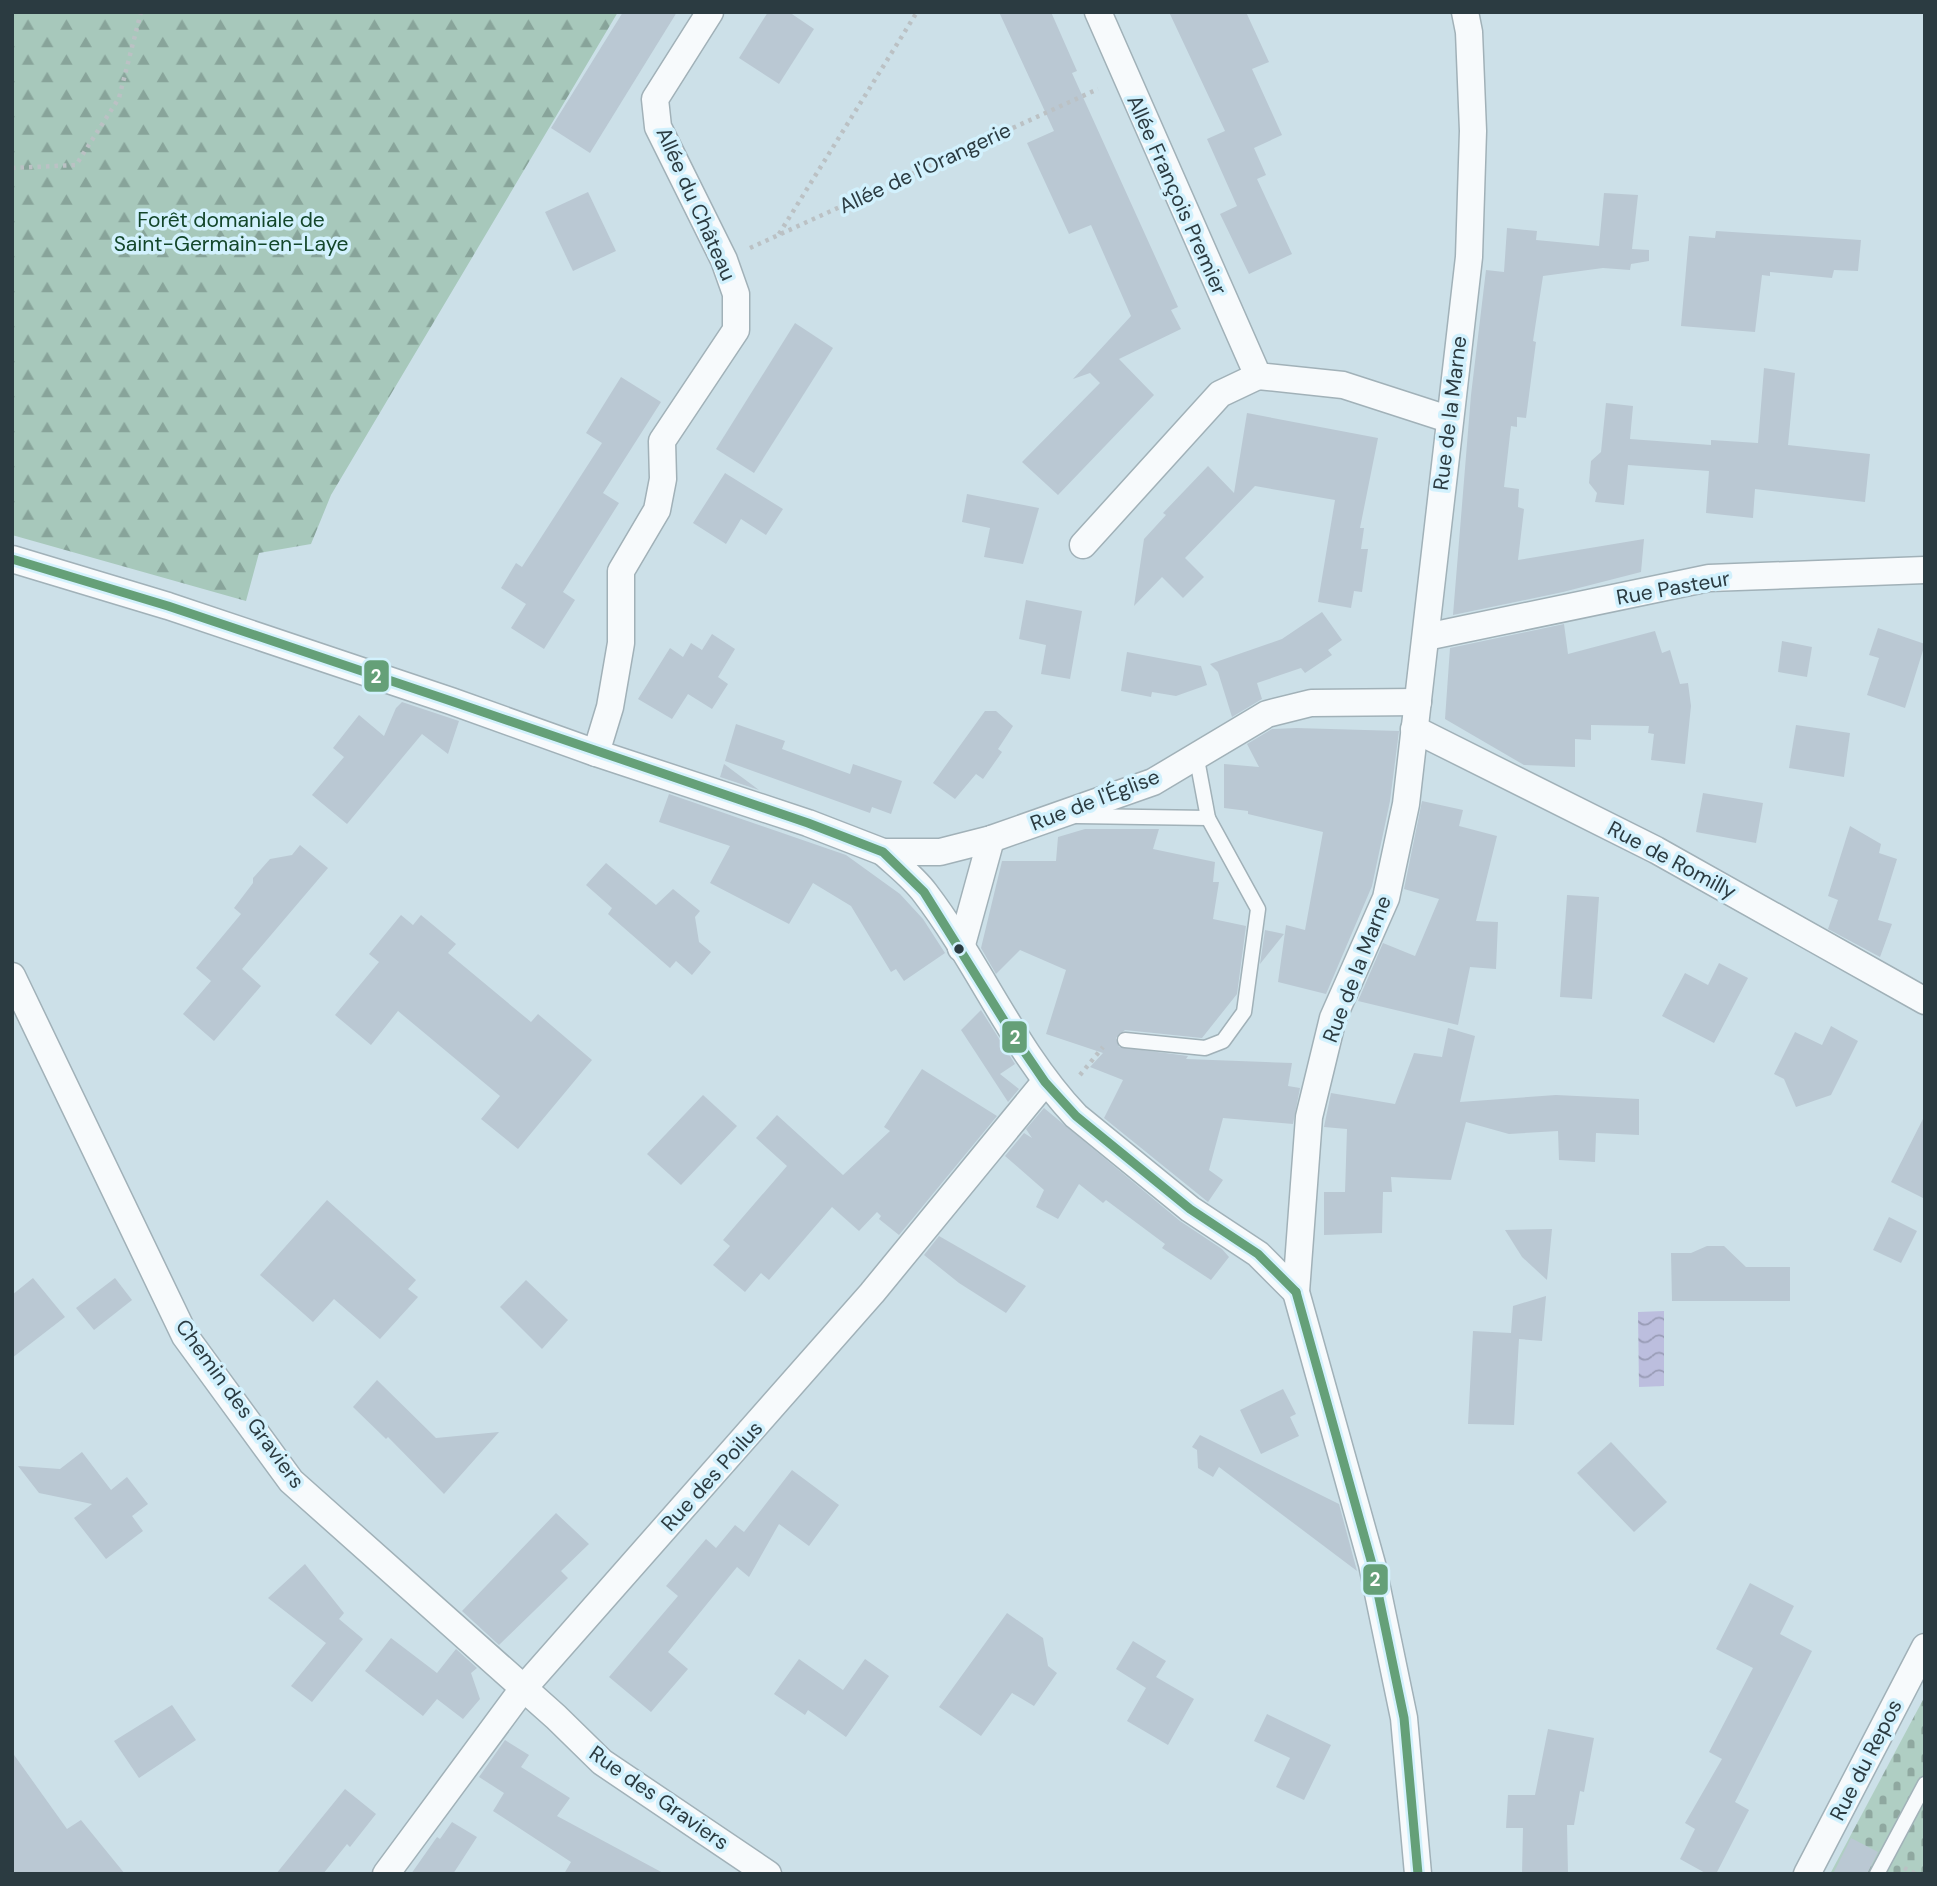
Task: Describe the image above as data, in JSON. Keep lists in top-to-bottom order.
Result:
{
  "streets": {
    "street": [
      "Allée François Premier",
      "Allée du Château",
      "Rue de la Marne",
      "Rue Pasteur",
      "Rue de l'Église",
      "Rue de Romilly",
      "Chemin des Graviers",
      "Rue des Poilus",
      "Rue du Repos",
      "Rue des Graviers"
    ],
    "path": ["Allée de l'Orangerie"]
  },
  "crossings": [
    ["Allée de l'Orangerie", "Allée François Premier"],
    ["Allée de l'Orangerie", "Allée du Château"],
    ["Rue de la Marne", "Rue Pasteur"],
    ["Rue de la Marne", "Rue de l'Église"],
    ["Rue de la Marne", "Rue de Romilly"],
    ["Chemin des Graviers", "Rue des Poilus"],
    ["Chemin des Graviers", "Rue des Graviers"],
    ["Rue des Poilus", "Rue des Graviers"]
  ],
  "parks": ["Forêt domaniale de Saint-Germain-en-Laye"],
  "lines": ["transit line 2"]
}
